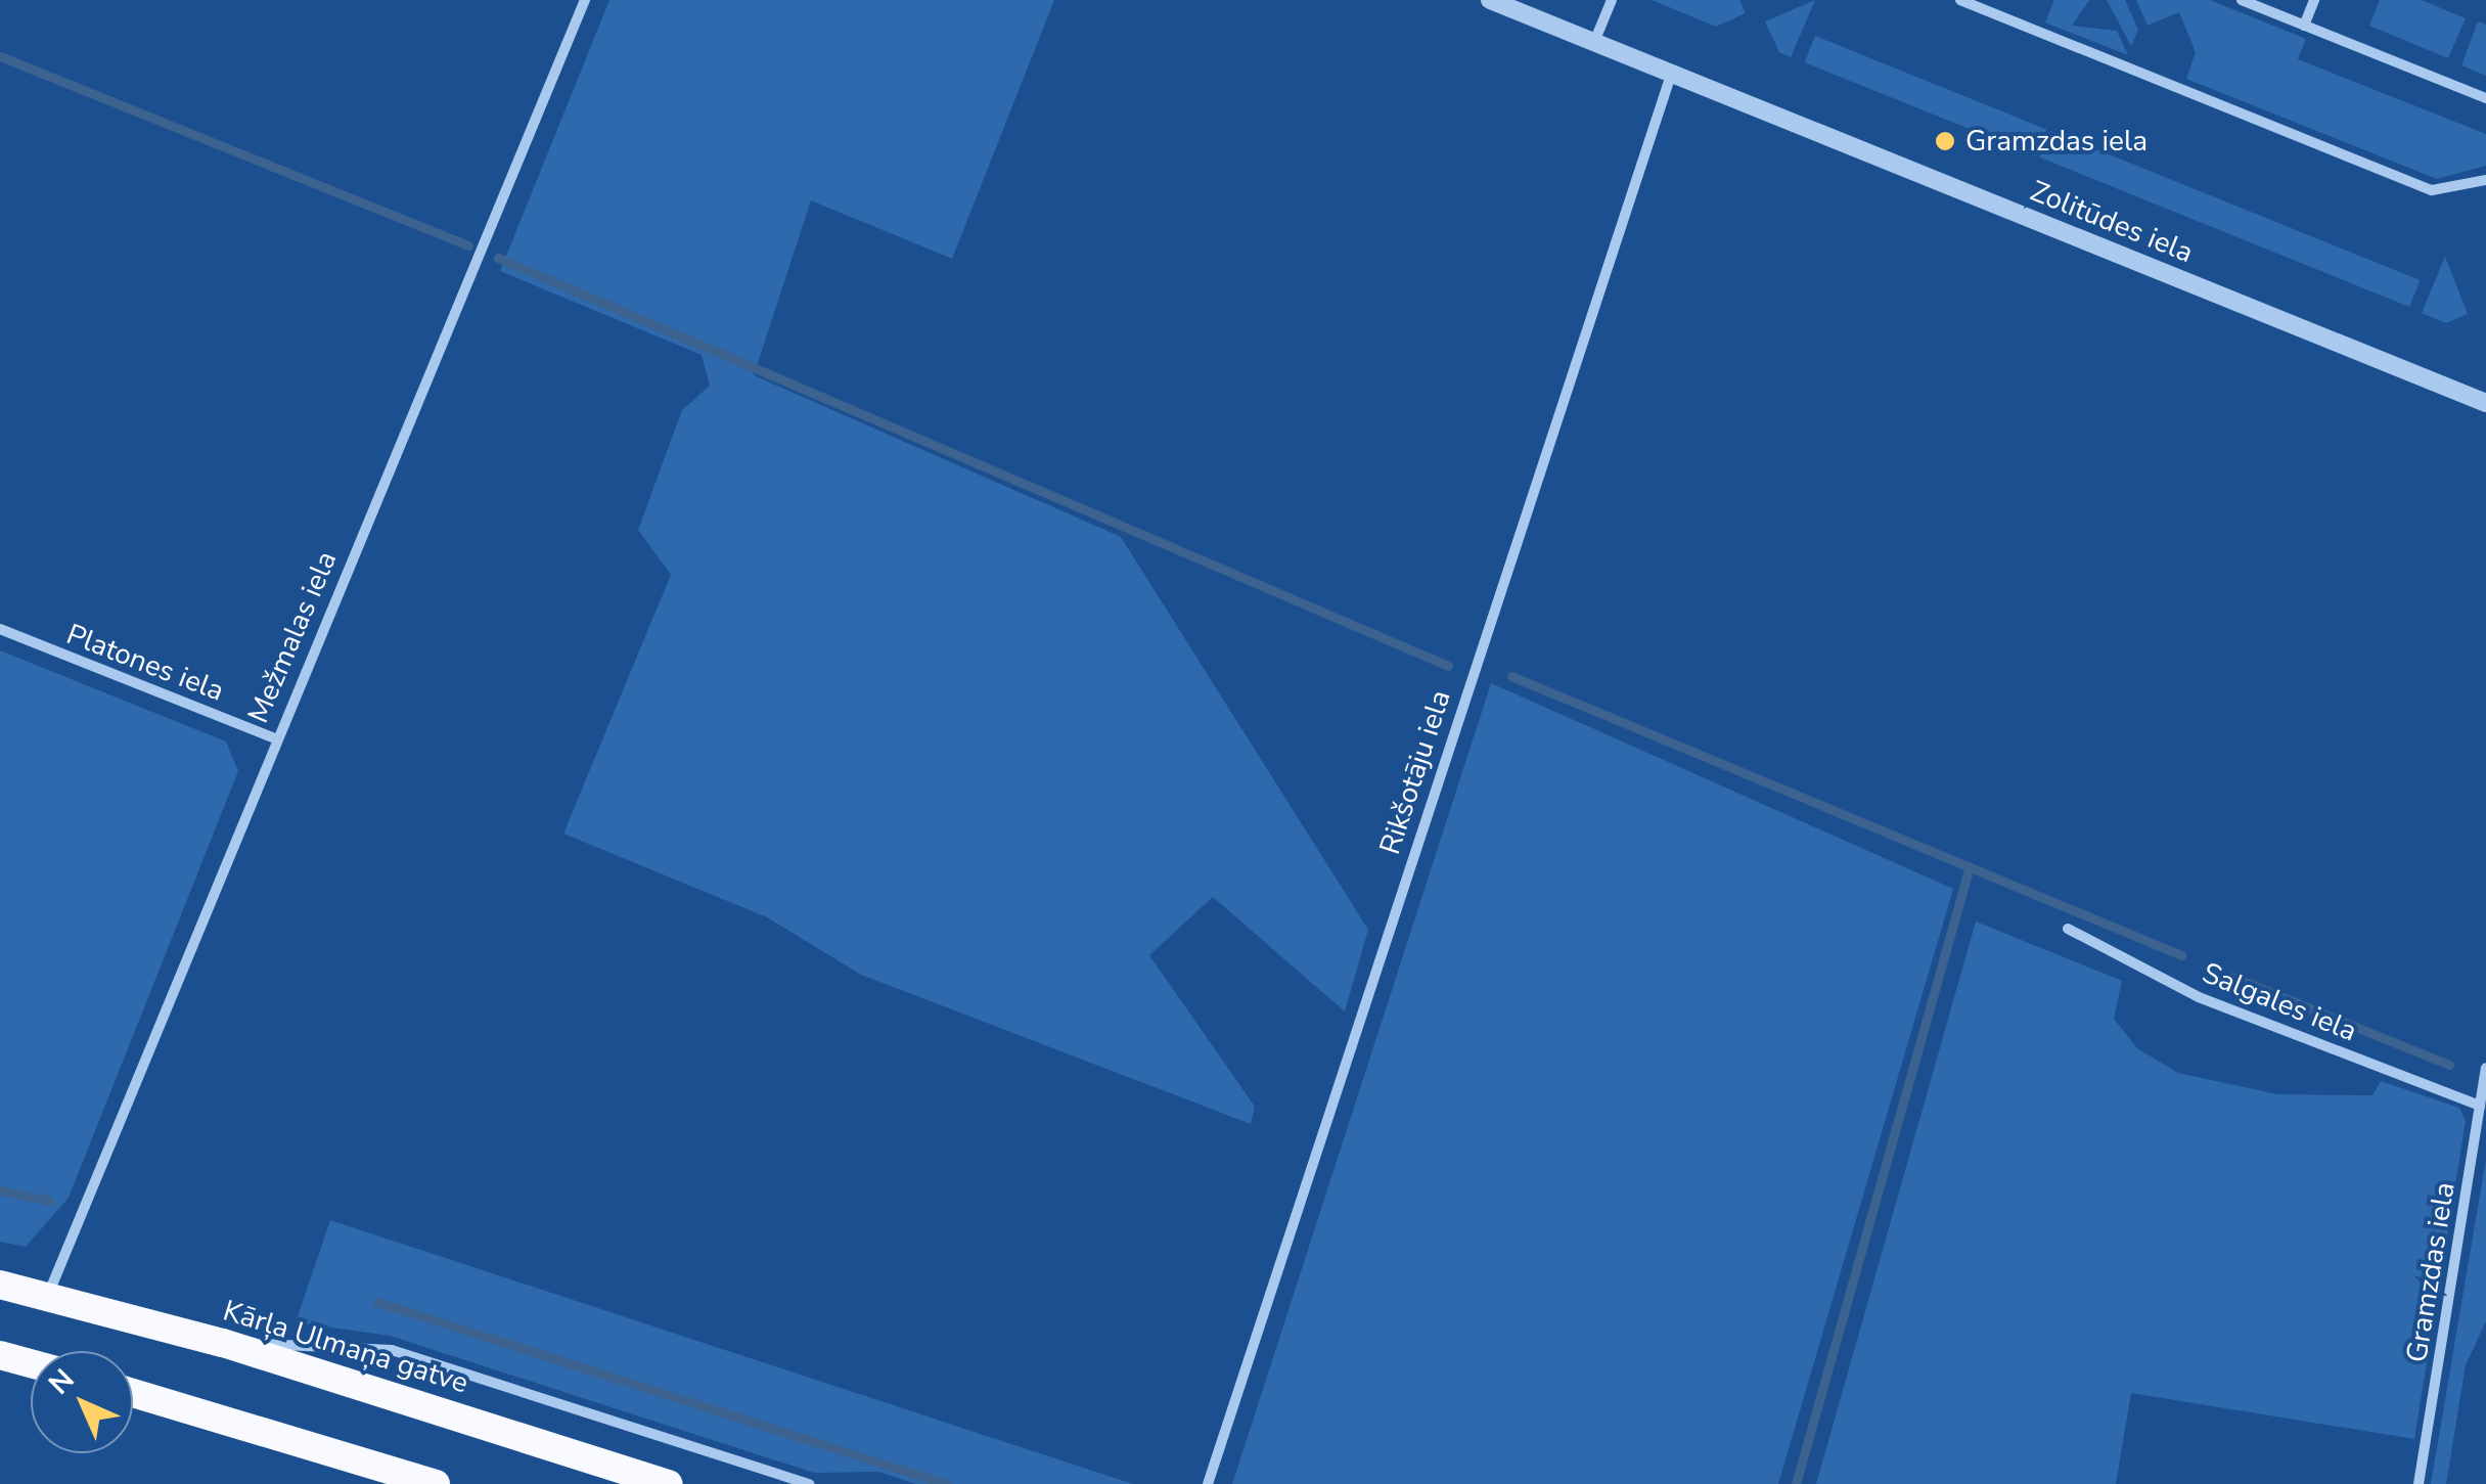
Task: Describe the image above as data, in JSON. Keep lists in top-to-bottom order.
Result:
{
  "streets": {
    "highway": ["Kārļa Ulmaņa gatve"],
    "street": [
      "Zolitūdes iela",
      "Mežmalas iela",
      "Platones iela",
      "Rikšotāju iela",
      "Salgales iela",
      "Gramzdas iela"
    ]
  },
  "crossings": [
    ["Zolitūdes iela", "Rikšotāju iela"],
    ["Mežmalas iela", "Platones iela"],
    ["Mežmalas iela", "Kārļa Ulmaņa gatve"],
    ["Salgales iela", "Gramzdas iela"]
  ],
  "places": ["Gramzdas iela"],
  "north": "top left"
}
